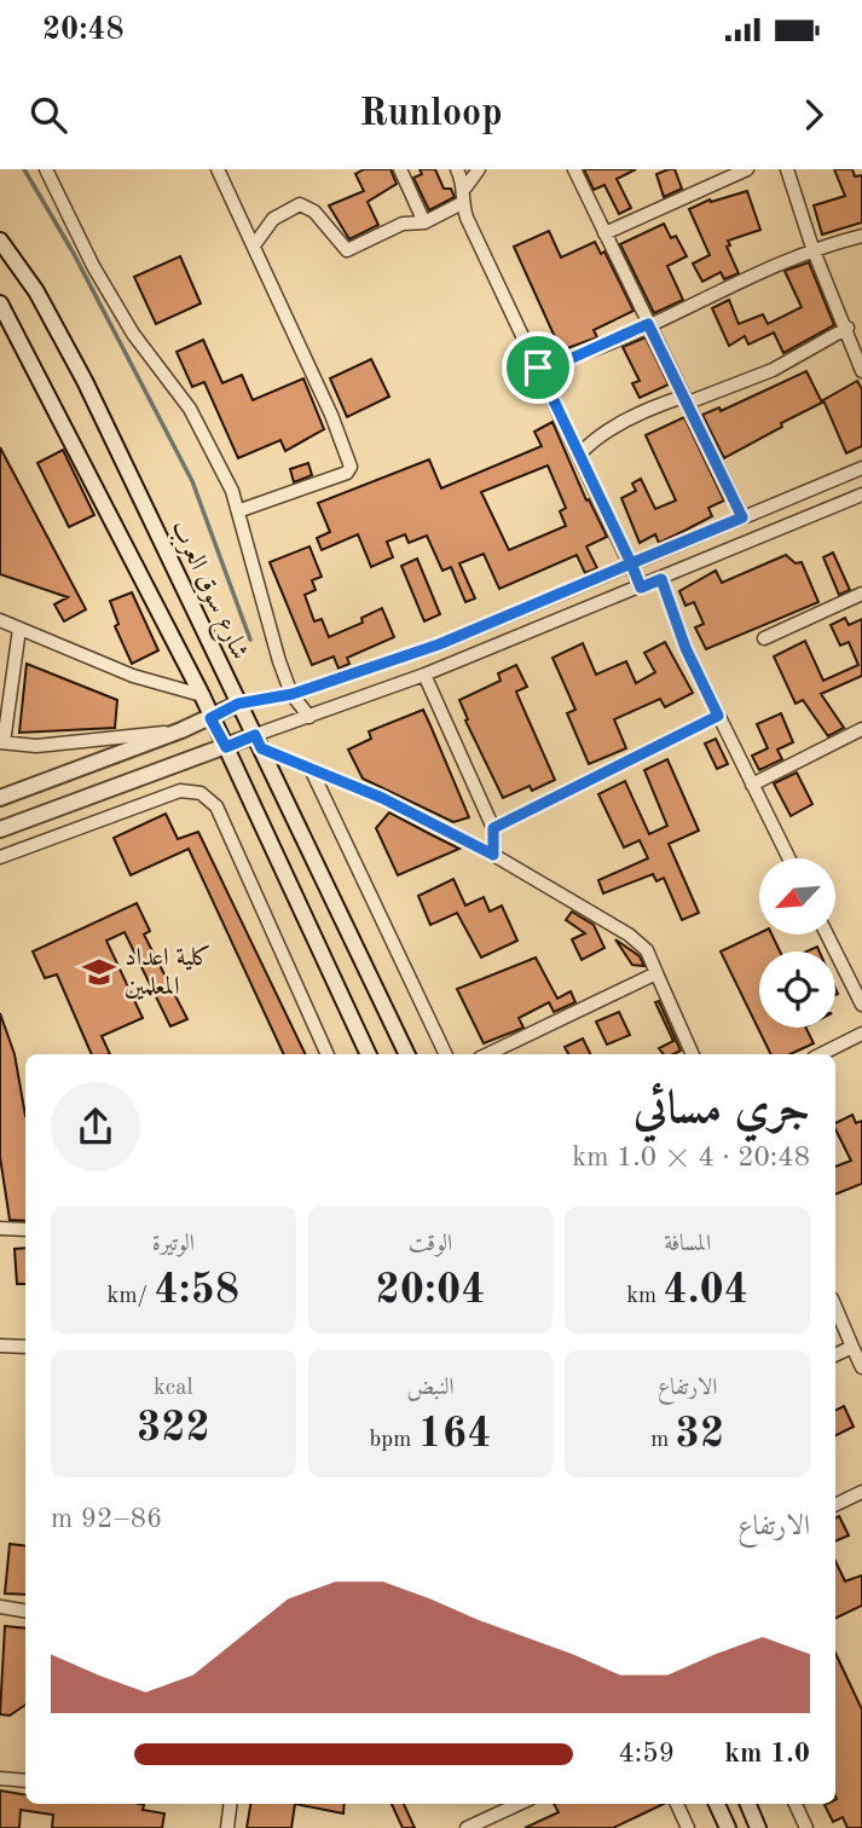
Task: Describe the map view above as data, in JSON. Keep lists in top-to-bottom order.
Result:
{
  "streets": {
    "main road": ["شارع سوق العرب"]
  },
  "places": {
    "school or university": ["كلية اعداد المعلمين"]
  },
  "north": "bottom left",
  "page": {
    "status": "20:48",
    "header": "Runloop",
    "heading": ["جري مسائي", "20:48 · 4 × 1.0 km"],
    "stats": [
      ["المسافة", "4.04 km"],
      ["الوقت", "20:04"],
      ["الوتيرة", "4:58 /km"],
      ["الارتفاع", "32 m"],
      ["النبض", "164 bpm"],
      ["kcal", "322"]
    ],
    "chart": ["الارتفاع", "86–92 m"],
    "list": [
      {
        "name": "1.0 km",
        "note": "4:59"
      }
    ]
  }
}
